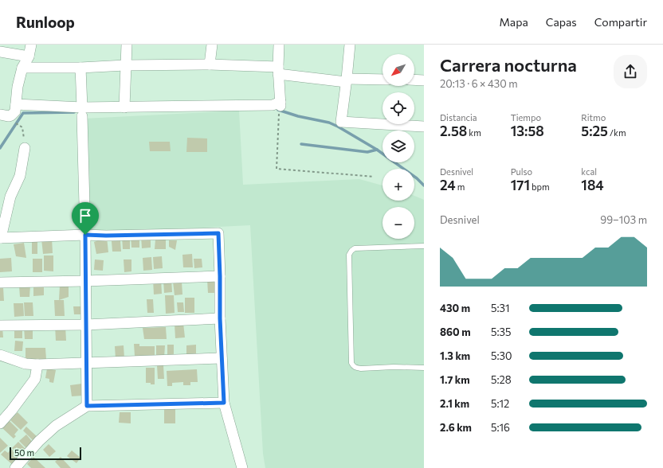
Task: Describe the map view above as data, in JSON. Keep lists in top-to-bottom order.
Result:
{
  "scale_bar": "50 m",
  "north": "bottom left",
  "page": {
    "header": "Runloop",
    "nav": ["Mapa", "Capas", "Compartir"],
    "heading": ["Carrera nocturna", "20:13 · 6 × 430 m"],
    "map_buttons": ["+", "−"],
    "stats": [
      ["Distancia", "2.58 km"],
      ["Tiempo", "13:58"],
      ["Ritmo", "5:25 /km"],
      ["Desnivel", "24 m"],
      ["Pulso", "171 bpm"],
      ["kcal", "184"]
    ],
    "chart": ["Desnivel", "99–103 m"],
    "list": [
      {
        "name": "430 m",
        "note": "5:31"
      },
      {
        "name": "860 m",
        "note": "5:35"
      },
      {
        "name": "1.3 km",
        "note": "5:30"
      },
      {
        "name": "1.7 km",
        "note": "5:28"
      },
      {
        "name": "2.1 km",
        "note": "5:12"
      },
      {
        "name": "2.6 km",
        "note": "5:16"
      }
    ],
    "scale": "50 m"
  }
}
